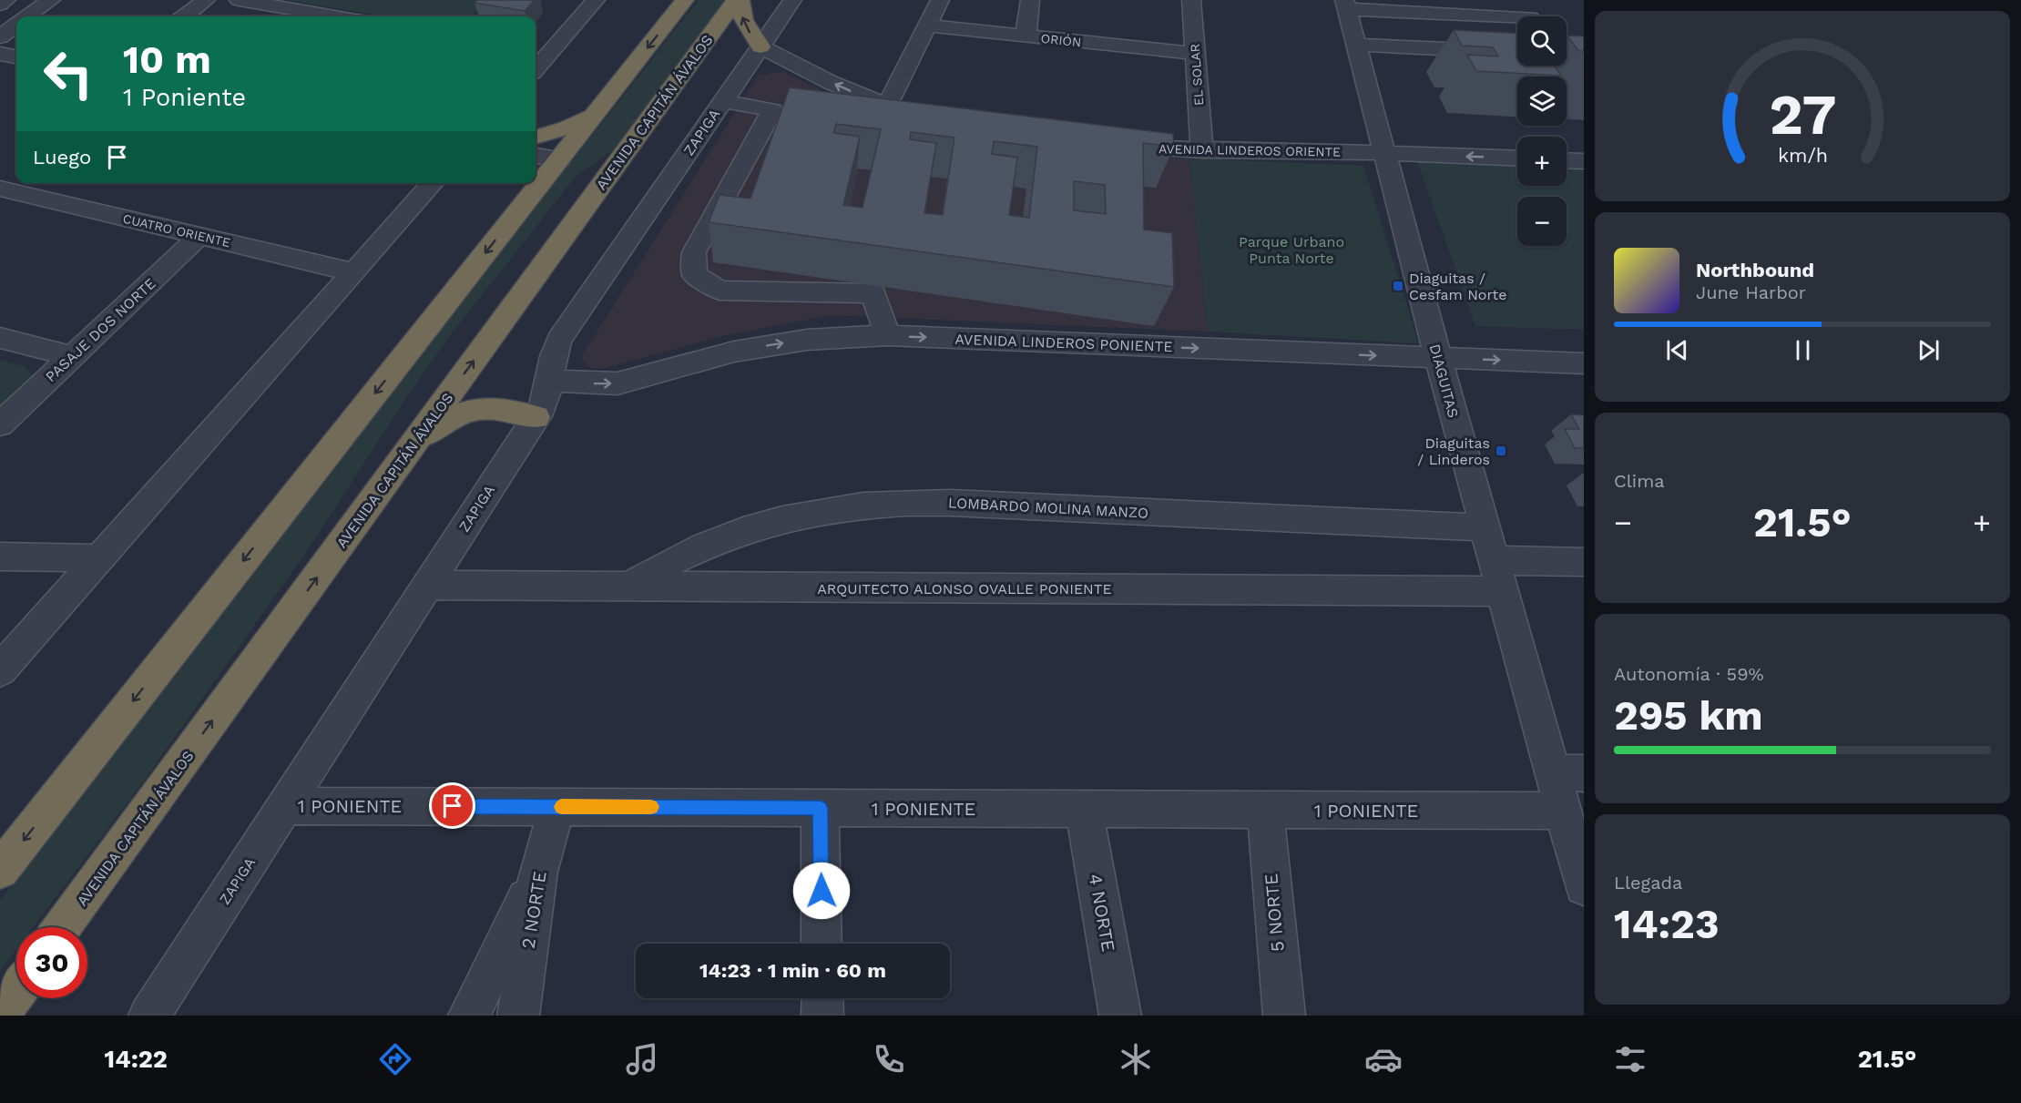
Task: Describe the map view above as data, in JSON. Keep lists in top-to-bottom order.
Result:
{
  "streets": {
    "highway": ["AVENIDA CAPITÁN ÁVALOS"],
    "street": [
      "ORIÓN",
      "EL SOLAR",
      "ZAPIGA",
      "AVENIDA LINDEROS ORIENTE",
      "CUATRO ORIENTE",
      "PASAJE DOS NORTE",
      "AVENIDA LINDEROS PONIENTE",
      "DIAGUITAS",
      "LOMBARDO MOLINA MANZO",
      "ARQUITECTO ALONSO OVALLE PONIENTE",
      "1 PONIENTE",
      "2 NORTE",
      "4 NORTE",
      "5 NORTE"
    ]
  },
  "crossings": [
    ["ORIÓN", "EL SOLAR"],
    ["EL SOLAR", "AVENIDA LINDEROS ORIENTE"],
    ["ZAPIGA", "AVENIDA LINDEROS PONIENTE"],
    ["ZAPIGA", "ARQUITECTO ALONSO OVALLE PONIENTE"],
    ["ZAPIGA", "1 PONIENTE"],
    ["AVENIDA LINDEROS ORIENTE", "DIAGUITAS"],
    ["CUATRO ORIENTE", "PASAJE DOS NORTE"],
    ["AVENIDA LINDEROS PONIENTE", "DIAGUITAS"],
    ["DIAGUITAS", "LOMBARDO MOLINA MANZO"],
    ["DIAGUITAS", "ARQUITECTO ALONSO OVALLE PONIENTE"],
    ["DIAGUITAS", "1 PONIENTE"],
    ["LOMBARDO MOLINA MANZO", "ARQUITECTO ALONSO OVALLE PONIENTE"],
    ["1 PONIENTE", "2 NORTE"],
    ["1 PONIENTE", "4 NORTE"],
    ["1 PONIENTE", "5 NORTE"]
  ],
  "one_way": ["AVENIDA LINDEROS PONIENTE"],
  "parks": ["Parque Urbano Punta Norte"],
  "places": {
    "transit": ["Diaguitas / Cesfam Norte", "Diaguitas / Linderos"]
  },
  "page": {
    "map_buttons": ["+", "−"],
    "turn": ["10 m", "1 Poniente"],
    "then": "Luego",
    "song": ["Northbound", "June Harbor"],
    "tile": [
      "Clima",
      ["Autonomía · 59%", "295 km"],
      ["Llegada", "14:23"]
    ],
    "heat": ["−", "21.5°", "+"],
    "limit": "30",
    "trip": "14:23 · 1 min · 60 m",
    "tabs": ["14:22", "21.5°"],
    "gauge": ["27", "km/h"]
  }
}
